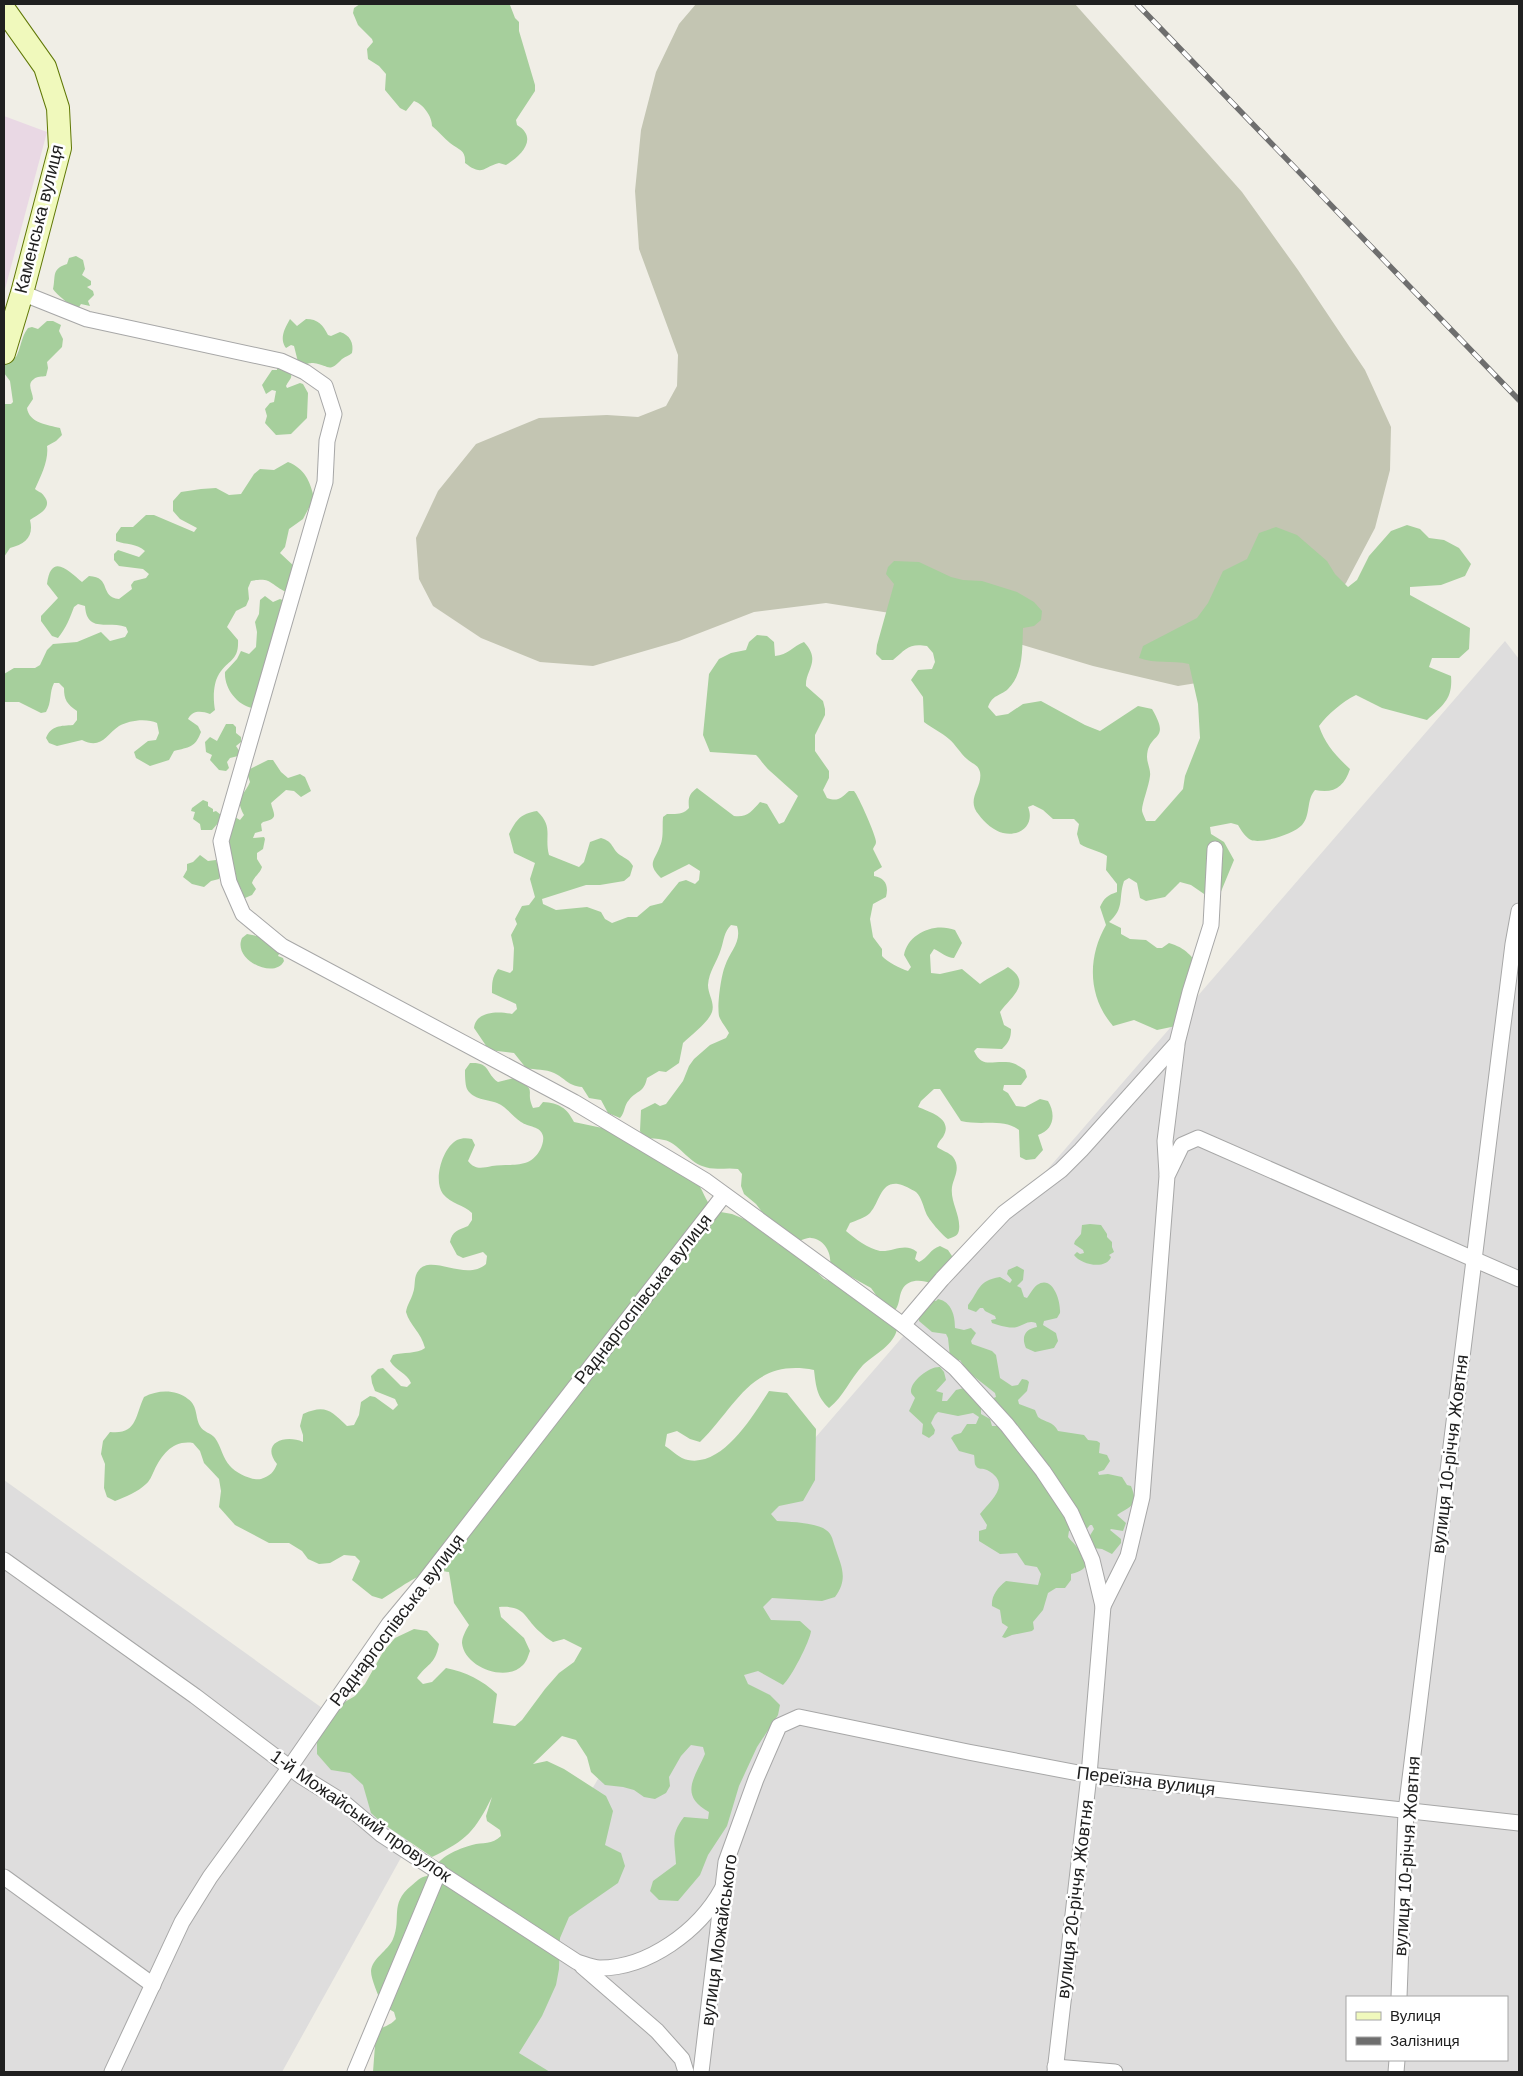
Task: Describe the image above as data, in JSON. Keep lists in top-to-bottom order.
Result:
{
  "streets": {
    "street": [
      "Каменська вулиця",
      "Раднаргоспівська вулиця",
      "вулиця 10-річчя Жовтня",
      "Переїзна вулиця",
      "1-й Можайський провулок",
      "вулиця 20-річчя Жовтня",
      "вулиця Можайського"
    ]
  },
  "crossings": [
    ["Раднаргоспівська вулиця", "1-й Можайський провулок"],
    ["вулиця 10-річчя Жовтня", "Переїзна вулиця"],
    ["Переїзна вулиця", "вулиця 20-річчя Жовтня"],
    ["Переїзна вулиця", "вулиця Можайського"],
    ["1-й Можайський провулок", "вулиця Можайського"]
  ],
  "legend": ["Вулиця", "Залізниця"]
}
